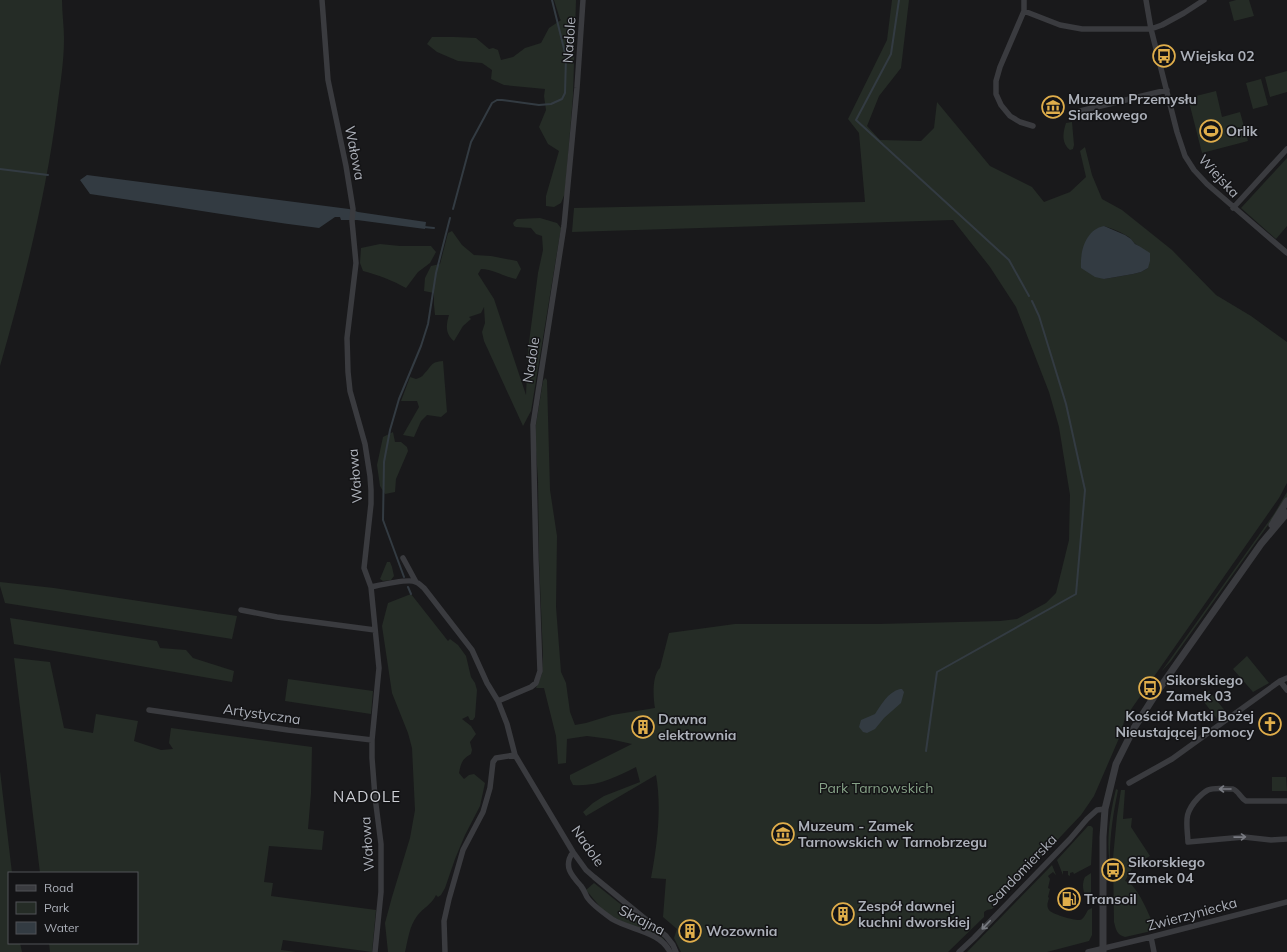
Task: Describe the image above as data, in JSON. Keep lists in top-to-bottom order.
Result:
{
  "streets": {
    "street": [
      "Nadole",
      "Wałowa",
      "Wiejska",
      "Artystyczna",
      "Sandomierska",
      "Zwierzyniecka",
      "Skrajna"
    ]
  },
  "crossings": [
    ["Nadole", "Skrajna"],
    ["Wałowa", "Artystyczna"]
  ],
  "one_way": ["Sandomierska"],
  "districts": ["NADOLE"],
  "parks": ["Park Tarnowskich"],
  "places": {
    "bus stop": ["Wiejska 02", "Sikorskiego Zamek 03", "Sikorskiego Zamek 04"],
    "museum": ["Muzeum Przemysłu Siarkowego", "Muzeum - Zamek Tarnowskich w Tarnobrzegu"],
    "sports": ["Orlik"],
    "church": ["Kościół Matki Bożej Nieustającej Pomocy"],
    "building": ["Dawna elektrownia", "Zespół dawnej kuchni dworskiej", "Wozownia"],
    "fuel station": ["Transoil"]
  },
  "legend": ["Road", "Park", "Water"]
}
